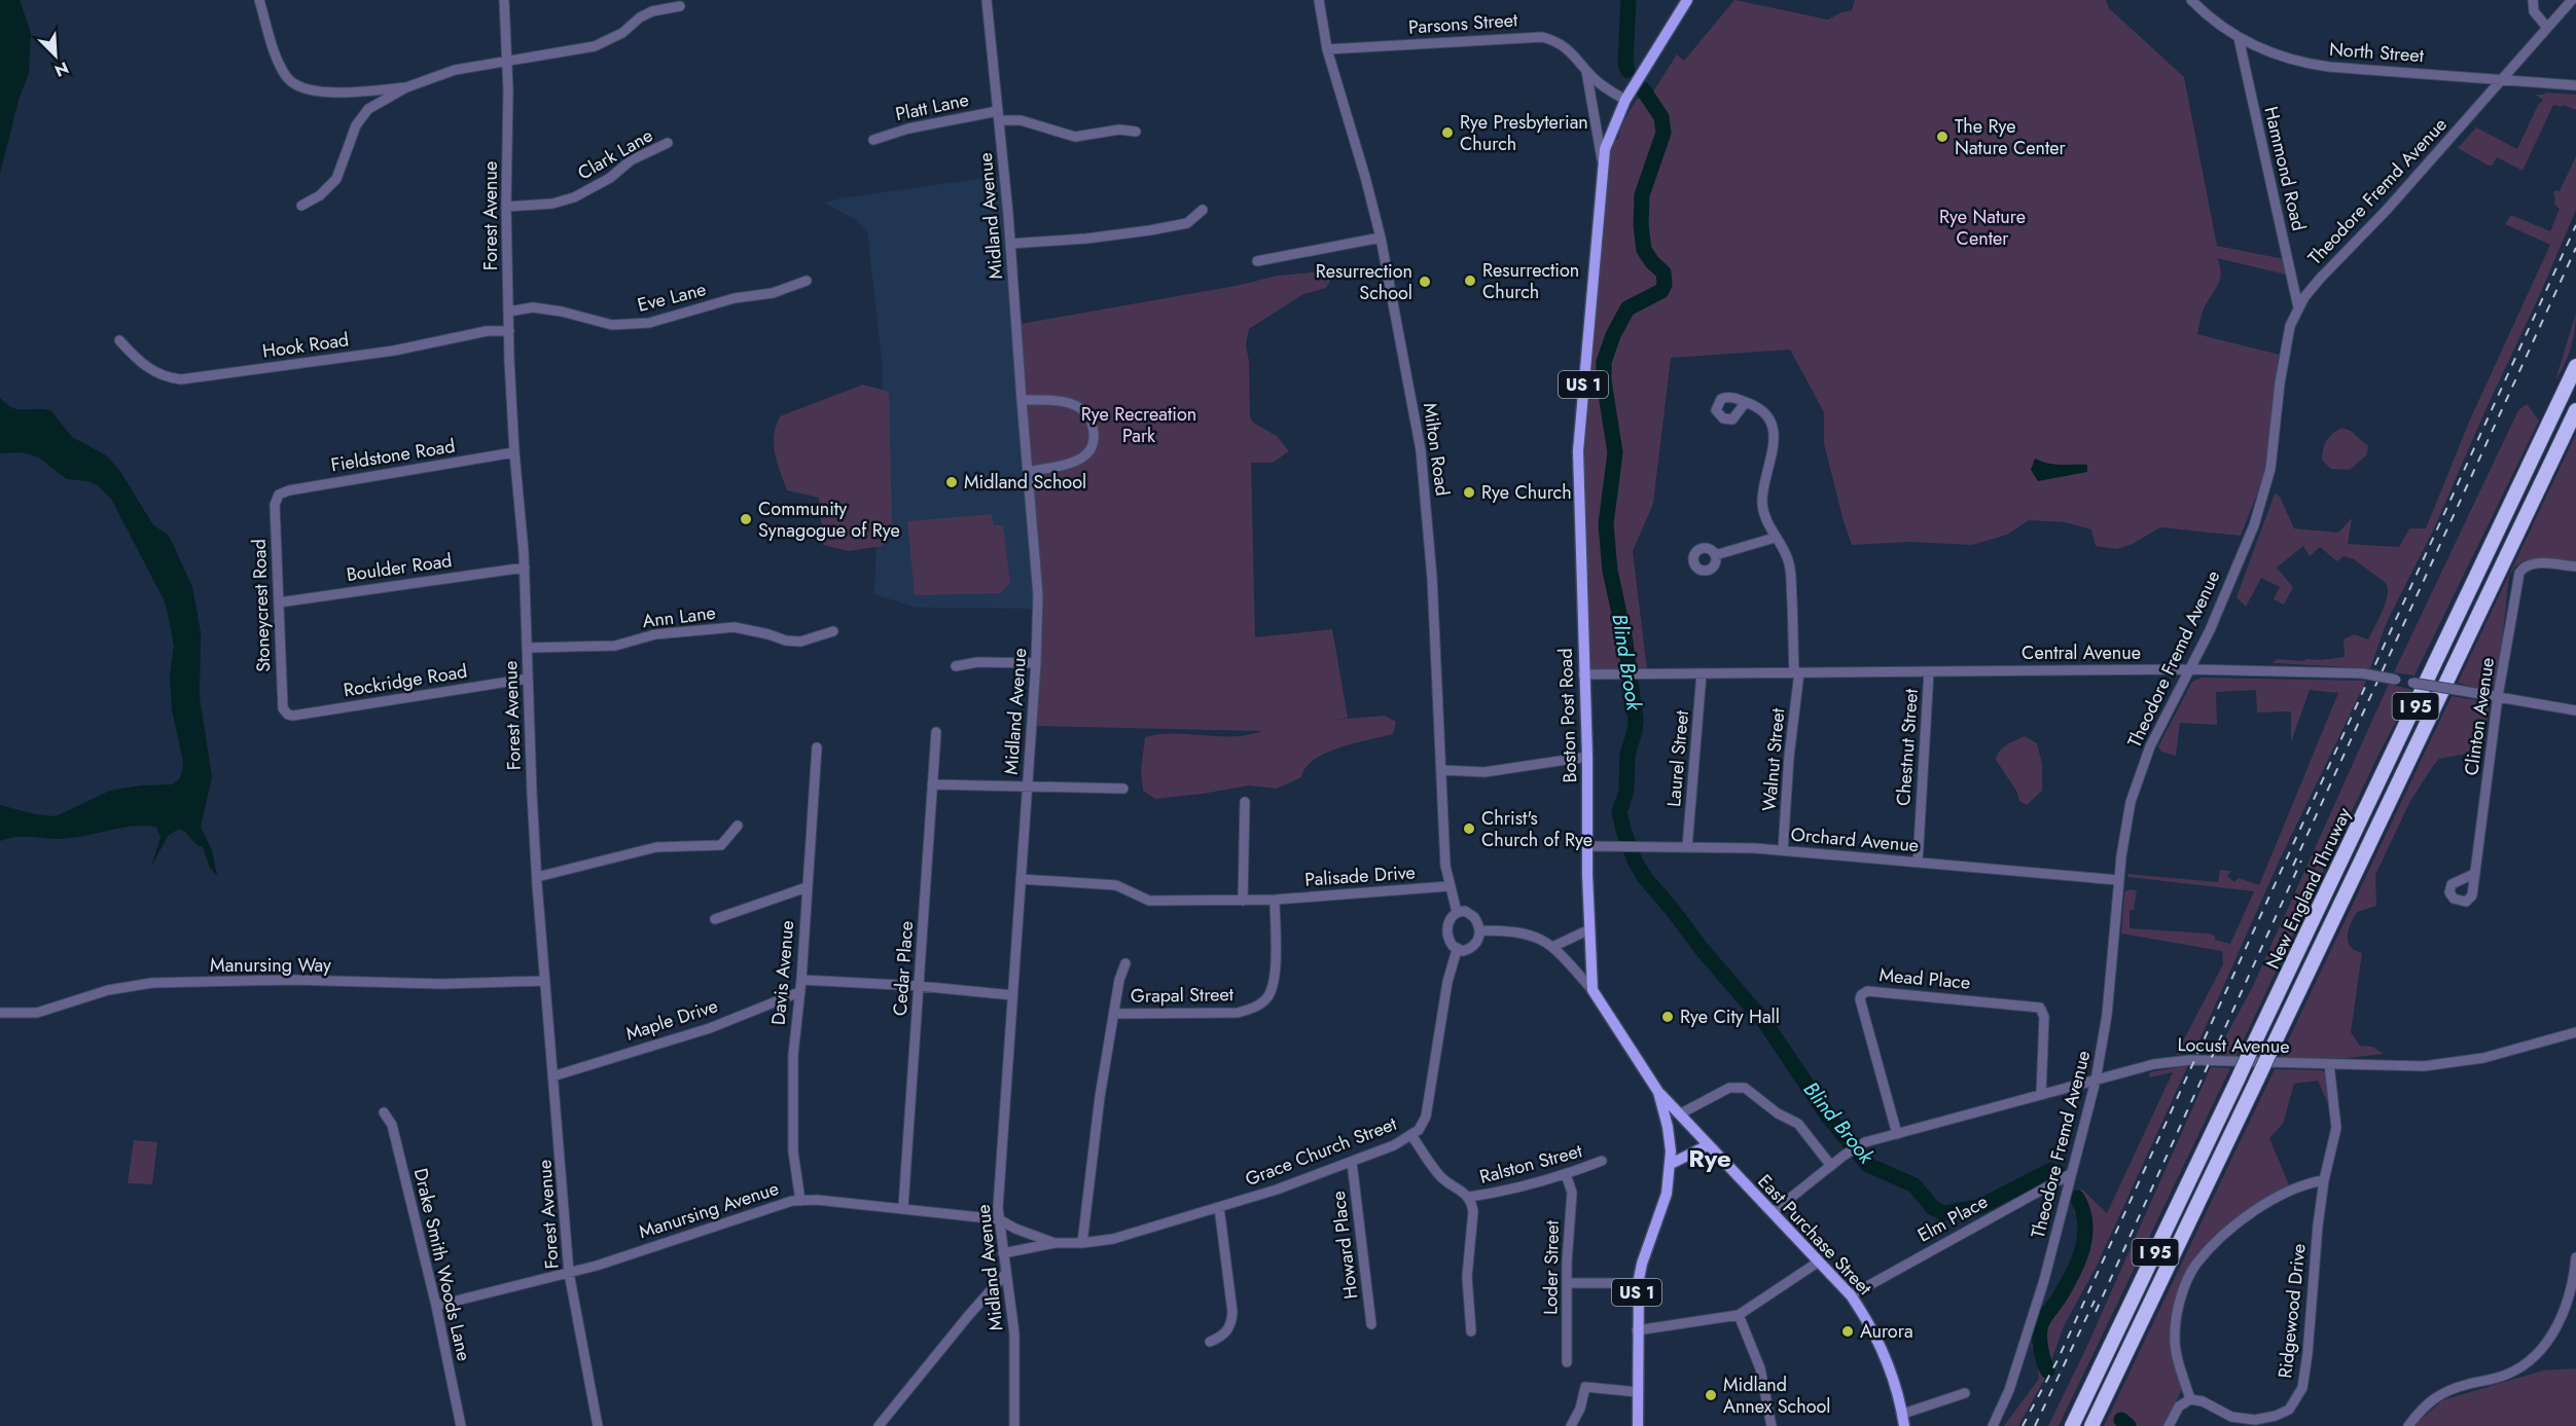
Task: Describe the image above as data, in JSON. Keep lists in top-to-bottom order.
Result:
{
  "streets": {
    "highway": ["I 95", "New England Thruway"],
    "main road": ["US 1", "Boston Post Road", "East Purchase Street"],
    "street": [
      "Parsons Street",
      "North Street",
      "Platt Lane",
      "Clark Lane",
      "Hammond Road",
      "Theodore Fremd Avenue",
      "Forest Avenue",
      "Midland Avenue",
      "Eve Lane",
      "Hook Road",
      "Milton Road",
      "Fieldstone Road",
      "Boulder Road",
      "Stoneycrest Road",
      "Ann Lane",
      "Central Avenue",
      "Rockridge Road",
      "Clinton Avenue",
      "Chestnut Street",
      "Laurel Street",
      "Walnut Street",
      "Orchard Avenue",
      "Palisade Drive",
      "Manursing Way",
      "Cedar Place",
      "Davis Avenue",
      "Mead Place",
      "Grapal Street",
      "Maple Drive",
      "Locust Avenue",
      "Grace Church Street",
      "Ralston Street",
      "Manursing Avenue",
      "Elm Place",
      "Howard Place",
      "Drake Smith Woods Lane",
      "Loder Street",
      "Ridgewood Drive"
    ]
  },
  "crossings": [
    ["Parsons Street", "Milton Road"],
    ["Parsons Street", "Boston Post Road"],
    ["North Street", "Hammond Road"],
    ["North Street", "Theodore Fremd Avenue"],
    ["Platt Lane", "Midland Avenue"],
    ["Clark Lane", "Forest Avenue"],
    ["Hammond Road", "Theodore Fremd Avenue"],
    ["Theodore Fremd Avenue", "Central Avenue"],
    ["Theodore Fremd Avenue", "Orchard Avenue"],
    ["Theodore Fremd Avenue", "Locust Avenue"],
    ["Theodore Fremd Avenue", "Elm Place"],
    ["Forest Avenue", "Eve Lane"],
    ["Forest Avenue", "Hook Road"],
    ["Forest Avenue", "Fieldstone Road"],
    ["Forest Avenue", "Boulder Road"],
    ["Forest Avenue", "Ann Lane"],
    ["Forest Avenue", "Rockridge Road"],
    ["Forest Avenue", "Manursing Way"],
    ["Forest Avenue", "Maple Drive"],
    ["Forest Avenue", "Manursing Avenue"],
    ["Midland Avenue", "Palisade Drive"],
    ["Midland Avenue", "Grace Church Street"],
    ["Midland Avenue", "Manursing Avenue"],
    ["Milton Road", "Palisade Drive"],
    ["Milton Road", "Grace Church Street"],
    ["Fieldstone Road", "Stoneycrest Road"],
    ["Boulder Road", "Stoneycrest Road"],
    ["Stoneycrest Road", "Rockridge Road"],
    ["Central Avenue", "Boston Post Road"],
    ["Central Avenue", "Clinton Avenue"],
    ["Central Avenue", "Chestnut Street"],
    ["Central Avenue", "Laurel Street"],
    ["Central Avenue", "Walnut Street"],
    ["Boston Post Road", "Orchard Avenue"],
    ["Boston Post Road", "East Purchase Street"],
    ["Chestnut Street", "Orchard Avenue"],
    ["Laurel Street", "Orchard Avenue"],
    ["Walnut Street", "Orchard Avenue"],
    ["Palisade Drive", "Grapal Street"],
    ["Cedar Place", "Manursing Avenue"],
    ["Davis Avenue", "Maple Drive"],
    ["Davis Avenue", "Manursing Avenue"],
    ["Mead Place", "Locust Avenue"],
    ["Grapal Street", "Grace Church Street"],
    ["Locust Avenue", "East Purchase Street"],
    ["Locust Avenue", "Ridgewood Drive"],
    ["Grace Church Street", "Manursing Avenue"],
    ["Grace Church Street", "Howard Place"],
    ["Ralston Street", "Loder Street"],
    ["Manursing Avenue", "Drake Smith Woods Lane"],
    ["Elm Place", "East Purchase Street"]
  ],
  "districts": ["Rye"],
  "water": ["Blind Brook"],
  "parks": ["Rye Nature Center", "Rye Recreation Park"],
  "places": [
    "Rye Presbyterian Church",
    "The Rye Nature Center",
    "Resurrection Church",
    "Resurrection School",
    "Midland School",
    "Rye Church",
    "Community Synagogue of Rye",
    "Christ's Church of Rye",
    "Rye City Hall",
    "Aurora",
    "Midland Annex School"
  ],
  "north": "bottom right"
}
